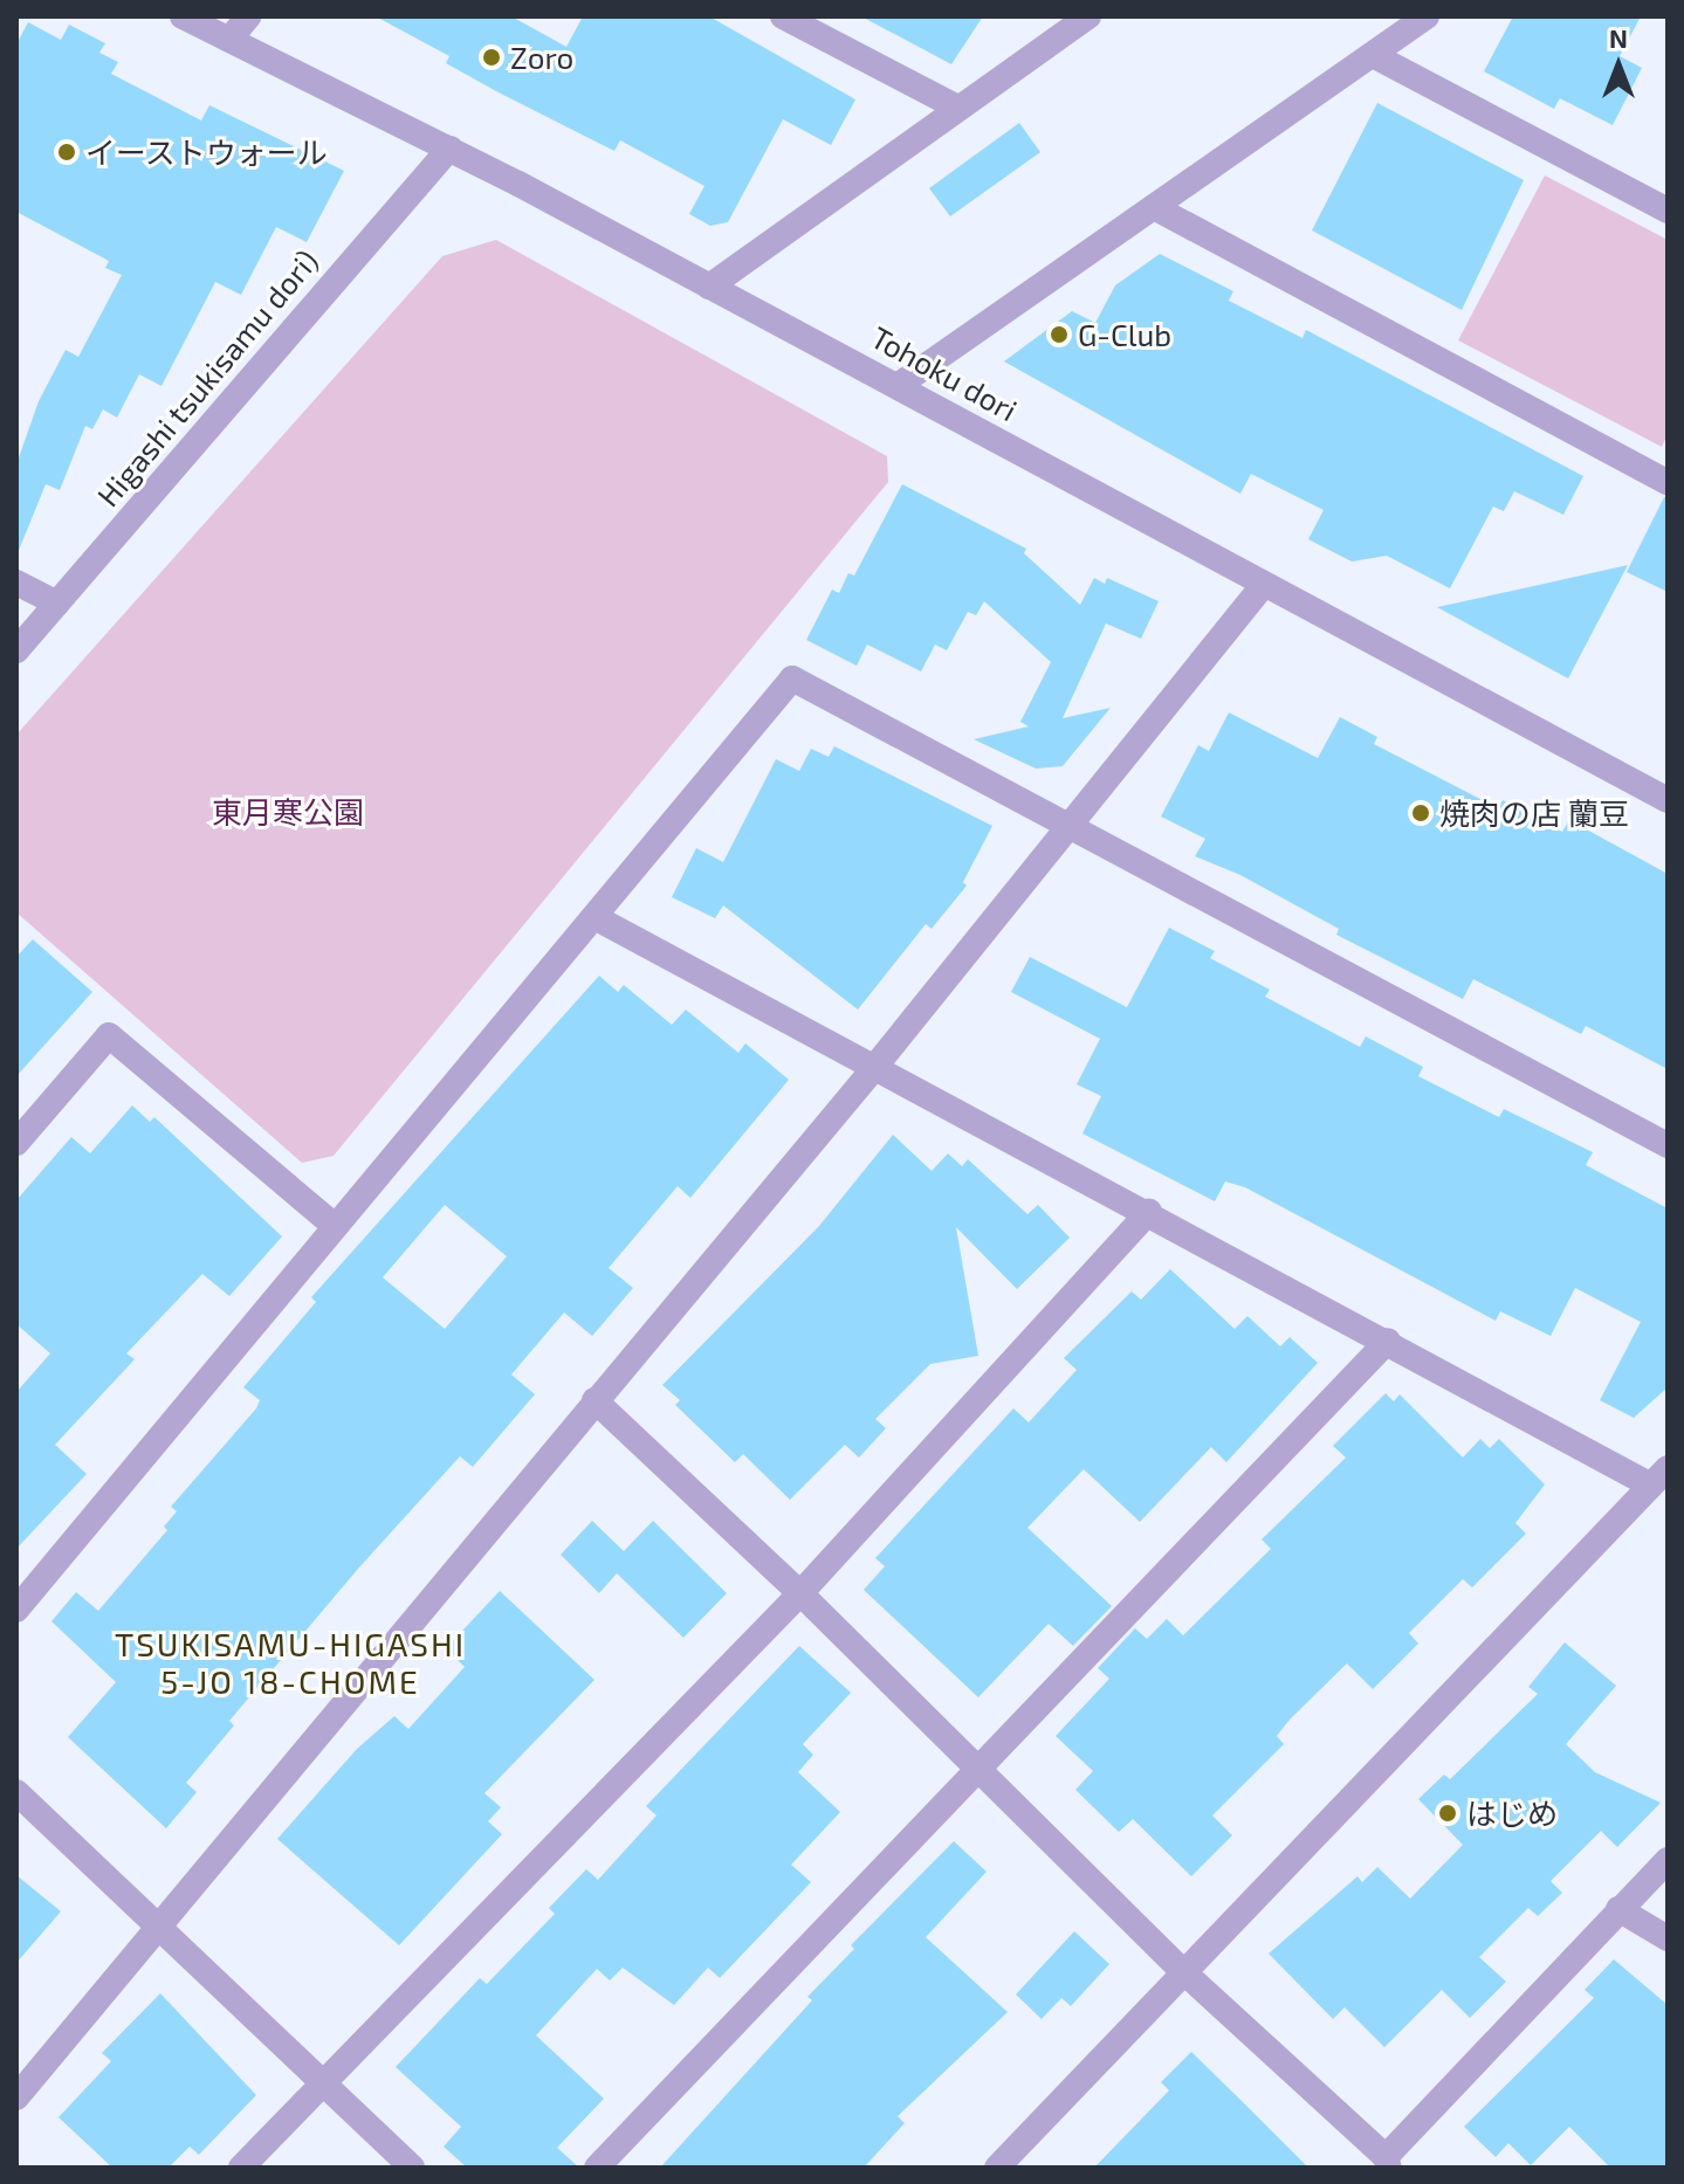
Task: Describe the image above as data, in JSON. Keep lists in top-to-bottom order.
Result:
{
  "streets": {
    "street": ["Tohoku dori", "Higashi tsukisamu dori)"]
  },
  "crossings": [
    ["Tohoku dori", "Higashi tsukisamu dori)"]
  ],
  "districts": ["TSUKISAMU-HIGASHI 5-JO 18-CHOME"],
  "parks": ["東月寒公園"],
  "places": [
    "Zoro",
    "イーストウォール",
    "G-Club",
    "焼肉の店 蘭豆",
    "はじめ"
  ],
  "north": "top"
}
